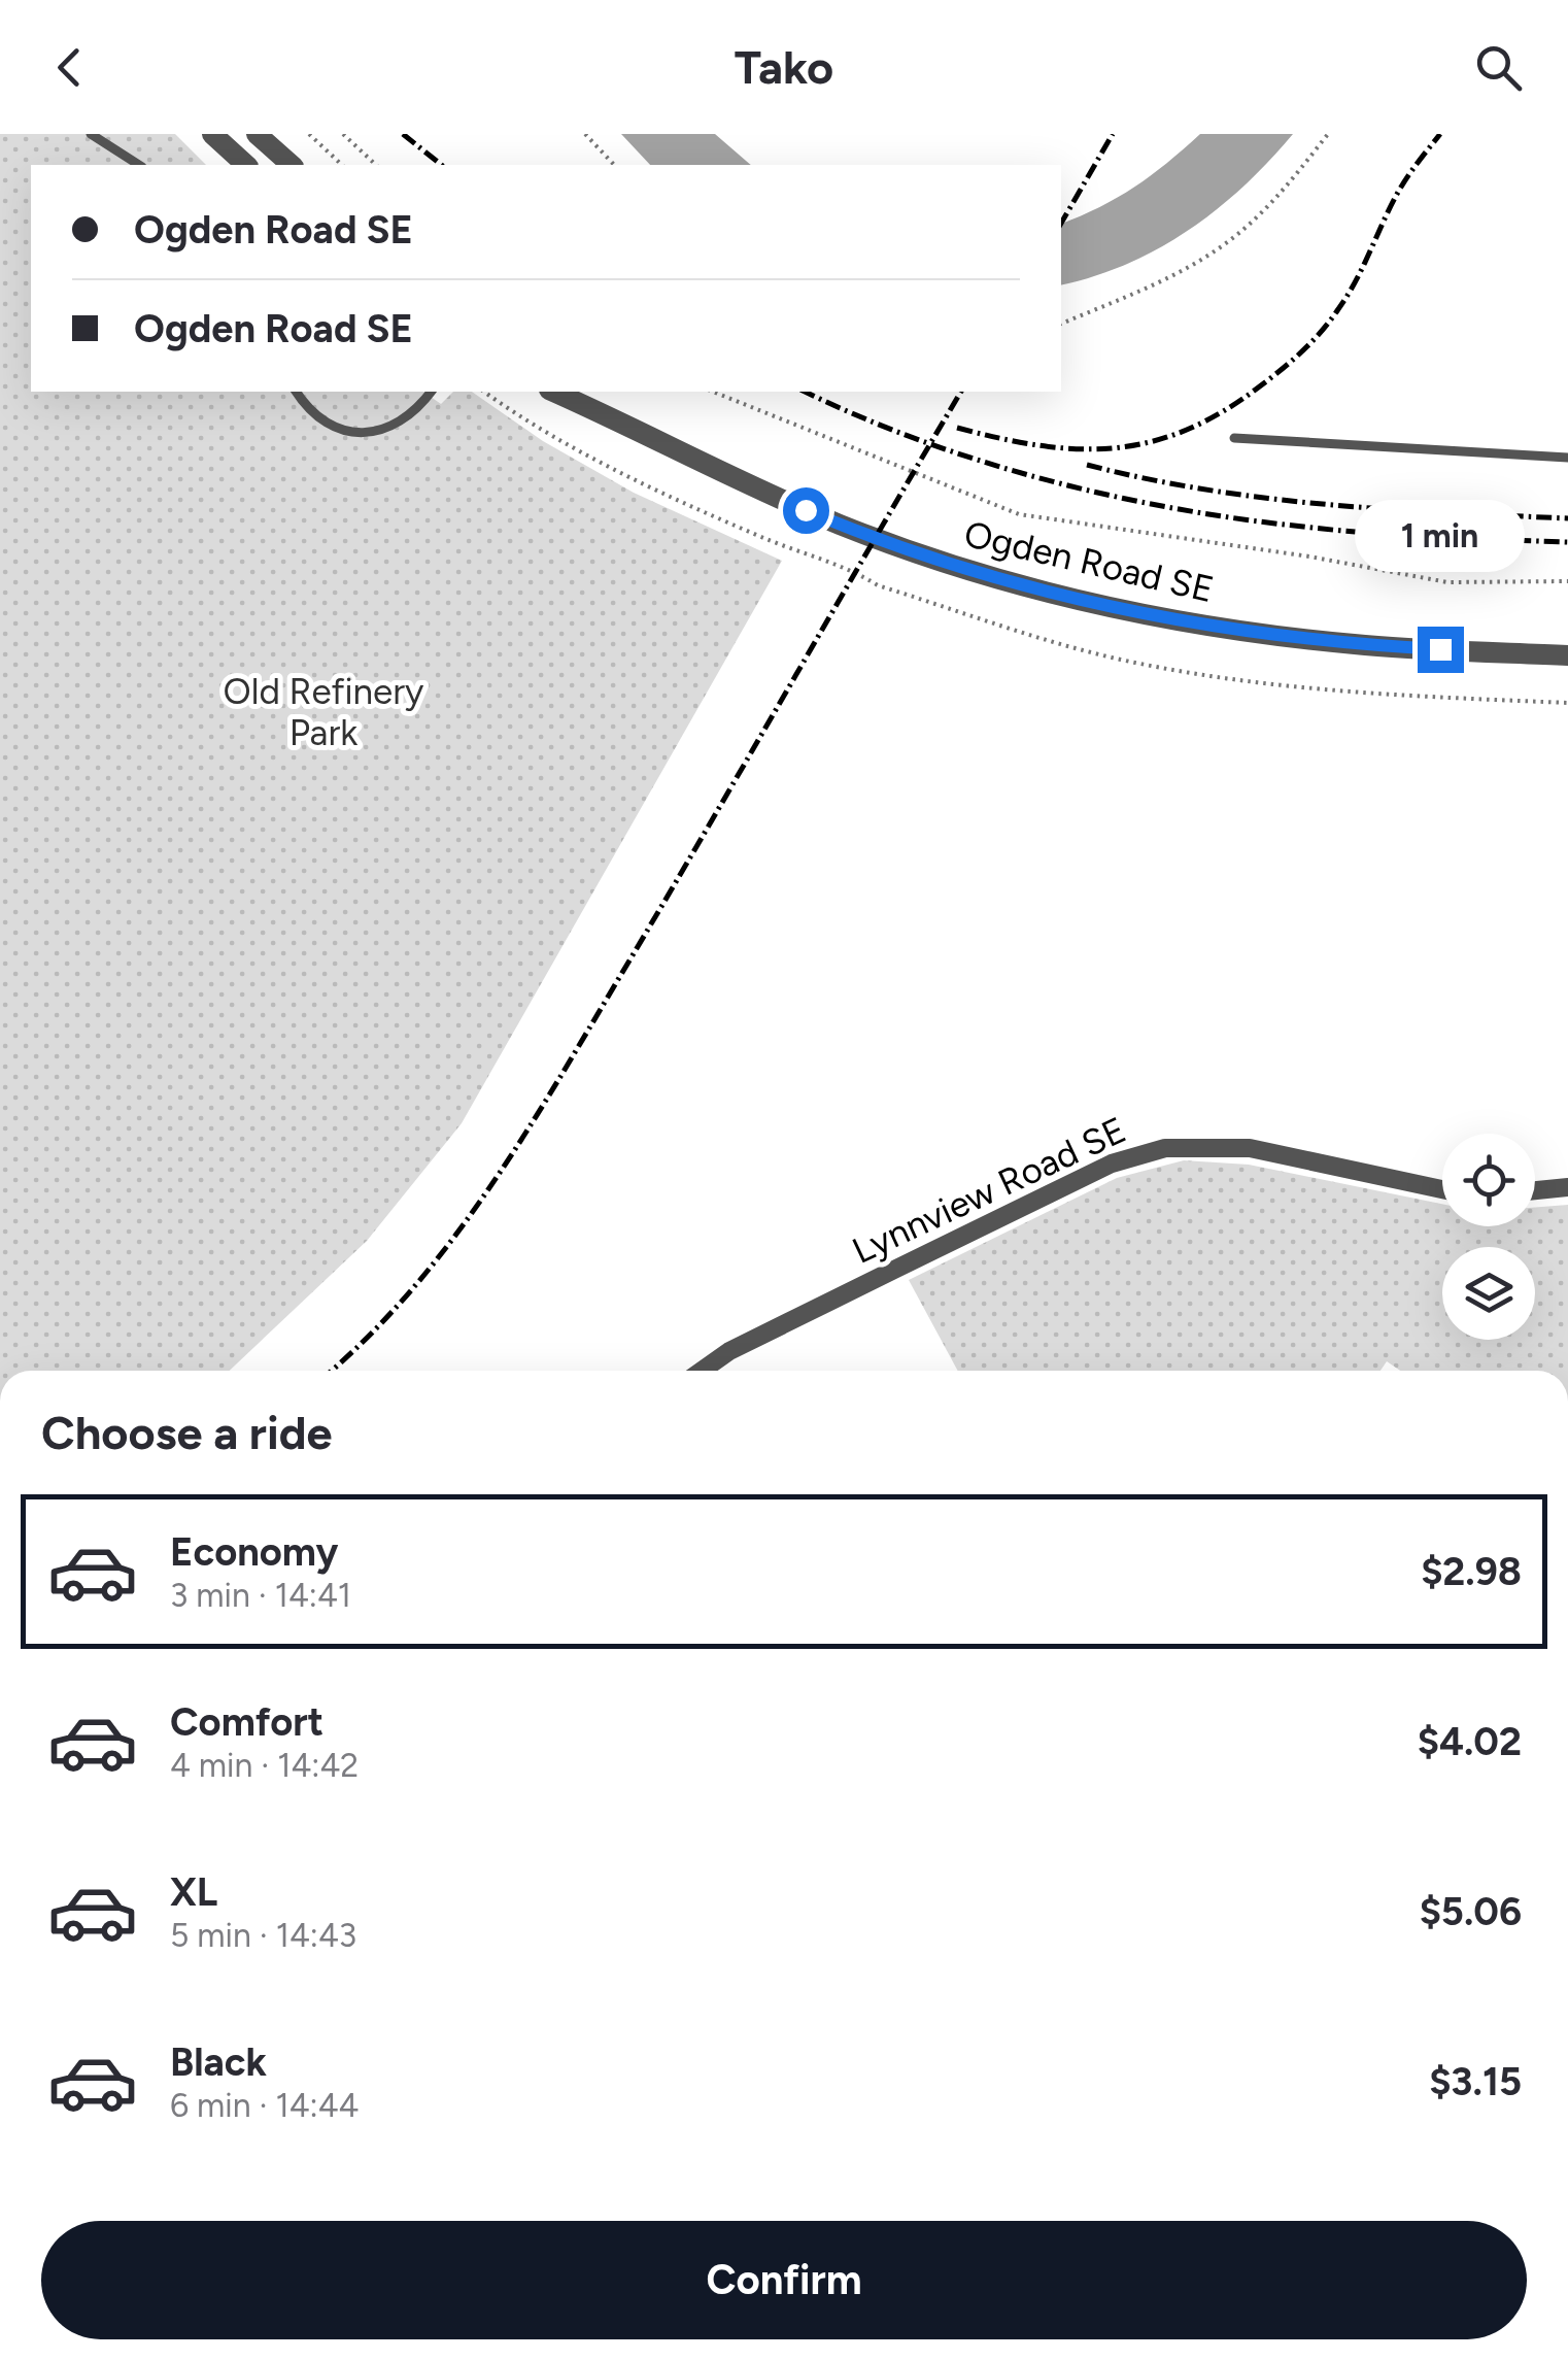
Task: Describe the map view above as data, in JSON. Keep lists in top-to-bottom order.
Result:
{
  "streets": {
    "street": ["Ogden Road SE", "Lynnview Road SE"]
  },
  "parks": ["Old Refinery Park"],
  "page": {
    "header": "Tako",
    "banner": ["Ogden Road SE", "Ogden Road SE"],
    "bubble": "1 min",
    "heading": "Choose a ride",
    "list": [
      {
        "name": "Economy",
        "note": "3 min · 14:41",
        "value": "$2.98"
      },
      {
        "name": "Comfort",
        "note": "4 min · 14:42",
        "value": "$4.02"
      },
      {
        "name": "XL",
        "note": "5 min · 14:43",
        "value": "$5.06"
      },
      {
        "name": "Black",
        "note": "6 min · 14:44",
        "value": "$3.15"
      }
    ],
    "buttons": "Confirm"
  }
}
